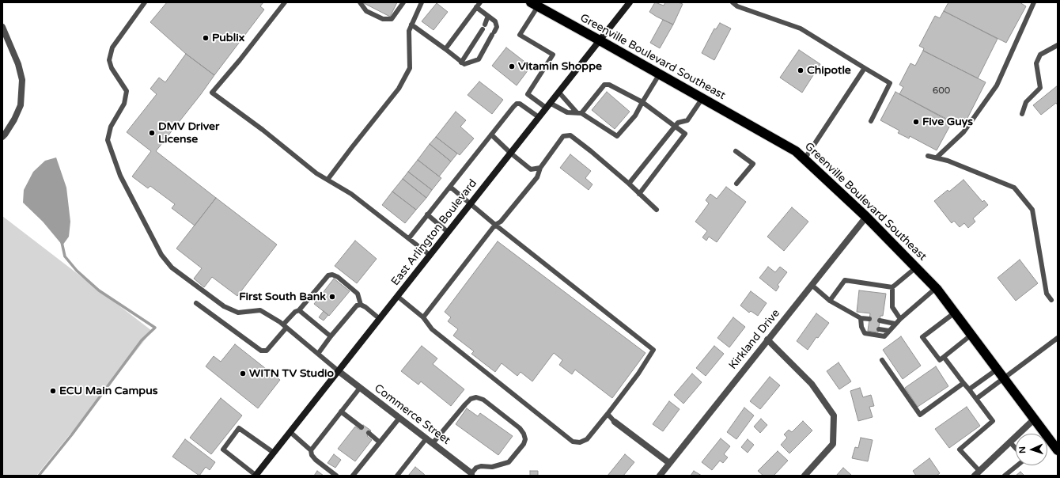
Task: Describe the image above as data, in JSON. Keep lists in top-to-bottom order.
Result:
{
  "streets": {
    "highway": ["Greenville Boulevard Southeast"],
    "main road": ["East Arlington Boulevard"],
    "street": ["Kirkland Drive", "Commerce Street"]
  },
  "crossings": [
    ["Greenville Boulevard Southeast", "East Arlington Boulevard"],
    ["Greenville Boulevard Southeast", "Kirkland Drive"],
    ["East Arlington Boulevard", "Commerce Street"]
  ],
  "places": [
    "Publix",
    "Vitamin Shoppe",
    "Chipotle",
    "Five Guys",
    "DMV Driver License",
    "First South Bank",
    "WITN TV Studio",
    "ECU Main Campus"
  ],
  "house_numbers": ["600"],
  "north": "left"
}
